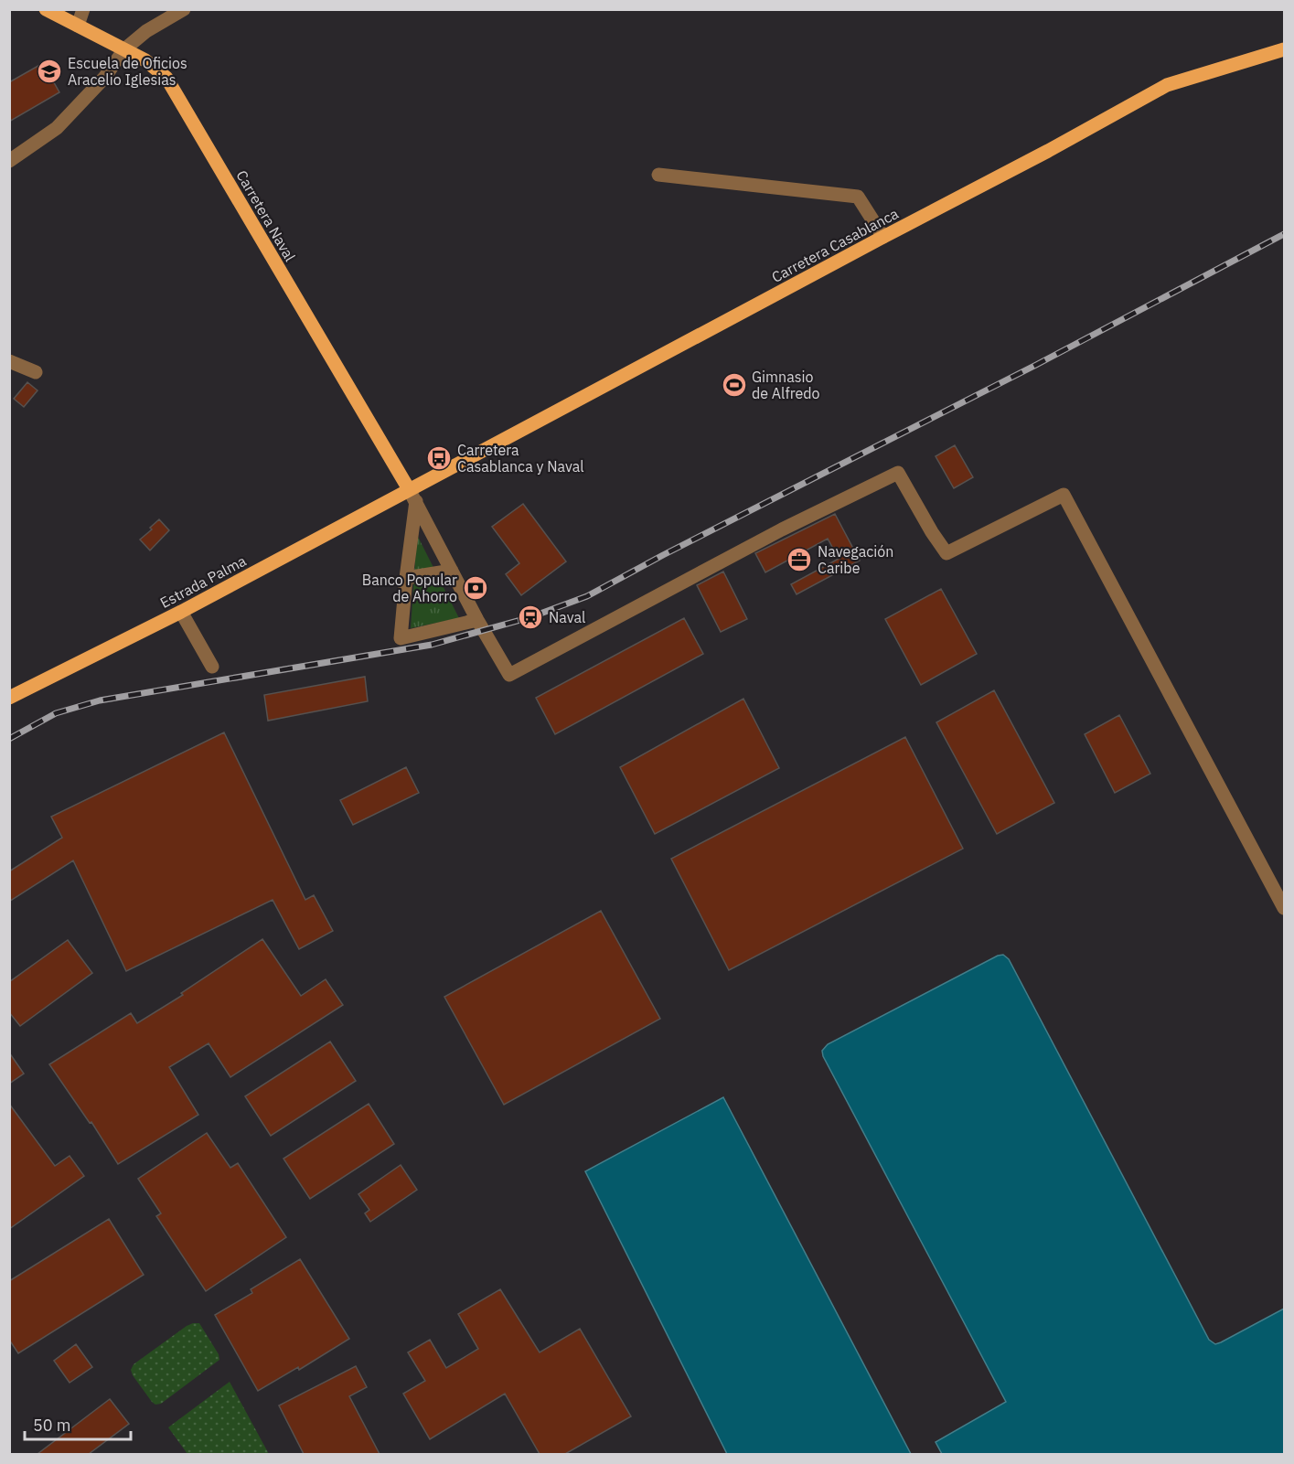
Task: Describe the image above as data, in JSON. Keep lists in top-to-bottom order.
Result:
{
  "streets": {
    "main road": ["Carretera Naval", "Carretera Casablanca", "Estrada Palma"]
  },
  "crossings": [
    ["Carretera Naval", "Carretera Casablanca"],
    ["Carretera Naval", "Estrada Palma"],
    ["Carretera Casablanca", "Estrada Palma"]
  ],
  "places": {
    "school or university": ["Escuela de Oficios Aracelio Iglesias"],
    "sports": ["Gimnasio de Alfredo"],
    "bus stop": ["Carretera Casablanca y Naval"],
    "office": ["Navegación Caribe"],
    "bank": ["Banco Popular de Ahorro"],
    "station": ["Naval"]
  },
  "scale_bar": "50 m"
}
